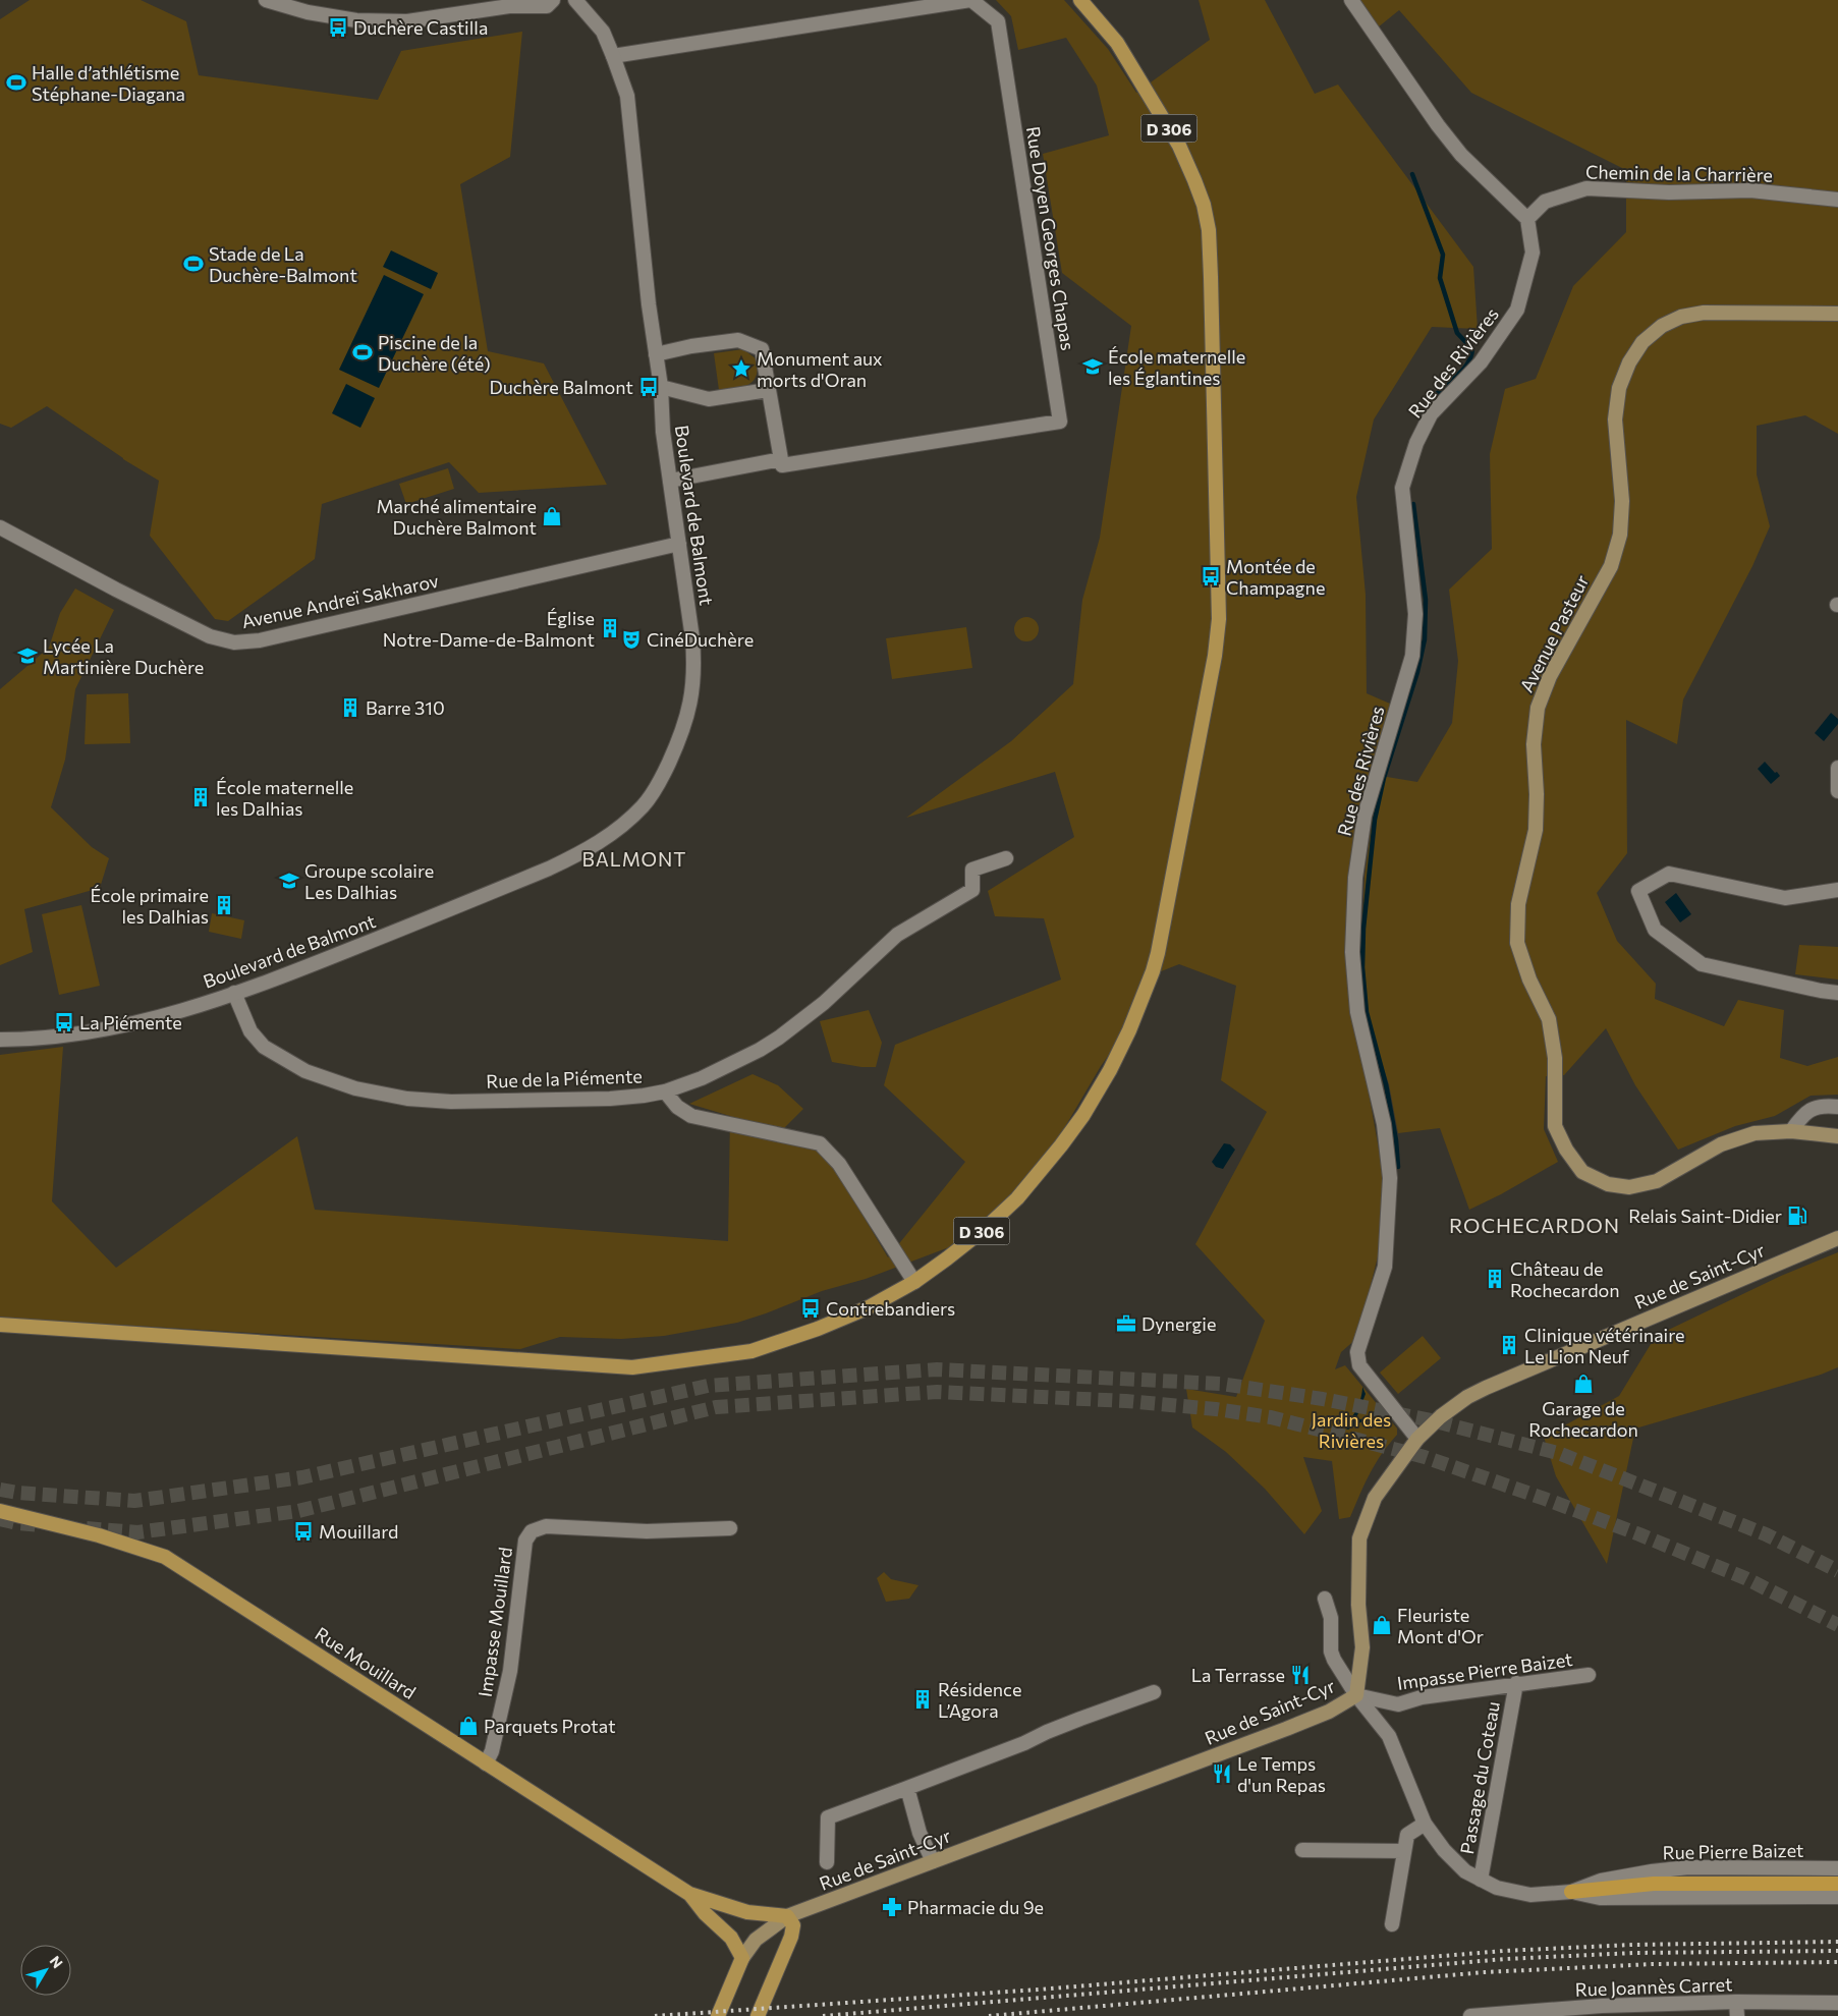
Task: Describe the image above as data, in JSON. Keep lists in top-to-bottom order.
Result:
{
  "streets": {
    "main road": [
      "D 306",
      "Avenue Pasteur",
      "Rue de Saint-Cyr",
      "Rue Mouillard"
    ],
    "street": [
      "Chemin de la Charrière",
      "Rue Doyen Georges Chapas",
      "Rue des Rivières",
      "Boulevard de Balmont",
      "Avenue Andreï Sakharov",
      "Rue de la Piémente",
      "Impasse Mouillard",
      "Impasse Pierre Baizet",
      "Passage du Coteau",
      "Rue Pierre Baizet",
      "Rue Joannès Carret"
    ]
  },
  "crossings": [
    ["Chemin de la Charrière", "Rue des Rivières"],
    ["Rue Doyen Georges Chapas", "Boulevard de Balmont"],
    ["Rue des Rivières", "Rue de Saint-Cyr"],
    ["Boulevard de Balmont", "Avenue Andreï Sakharov"],
    ["Boulevard de Balmont", "Rue de la Piémente"],
    ["Rue de Saint-Cyr", "Rue Mouillard"],
    ["Rue de Saint-Cyr", "Impasse Pierre Baizet"],
    ["Rue de Saint-Cyr", "Rue Pierre Baizet"],
    ["Impasse Mouillard", "Rue Mouillard"],
    ["Impasse Pierre Baizet", "Passage du Coteau"],
    ["Impasse Pierre Baizet", "Rue Pierre Baizet"],
    ["Passage du Coteau", "Rue Pierre Baizet"]
  ],
  "districts": ["BALMONT", "ROCHECARDON"],
  "parks": ["Jardin des Rivières"],
  "places": {
    "bus stop": [
      "Duchère Castilla",
      "Duchère Balmont",
      "Montée de Champagne",
      "La Piémente",
      "Contrebandiers",
      "Mouillard"
    ],
    "sports": ["Halle d’athlétisme Stéphane-Diagana", "Stade de La Duchère-Balmont", "Piscine de la Duchère (été)"],
    "school or university": ["École maternelle les Églantines", "Lycée La Martinière Duchère", "Groupe scolaire Les Dalhias"],
    "place": ["Monument aux morts d'Oran"],
    "shop": [
      "Marché alimentaire Duchère Balmont",
      "Garage de Rochecardon",
      "Fleuriste Mont d'Or",
      "Parquets Protat"
    ],
    "building": [
      "Église Notre-Dame-de-Balmont",
      "Barre 310",
      "École maternelle les Dalhias",
      "École primaire les Dalhias",
      "Château de Rochecardon",
      "Clinique vétérinaire Le Lion Neuf",
      "Résidence L’Agora"
    ],
    "theatre": ["CinéDuchère"],
    "fuel station": ["Relais Saint-Didier"],
    "office": ["Dynergie"],
    "restaurant": ["La Terrasse", "Le Temps d'un Repas"],
    "pharmacy": ["Pharmacie du 9e"]
  },
  "north": "top right"
}
